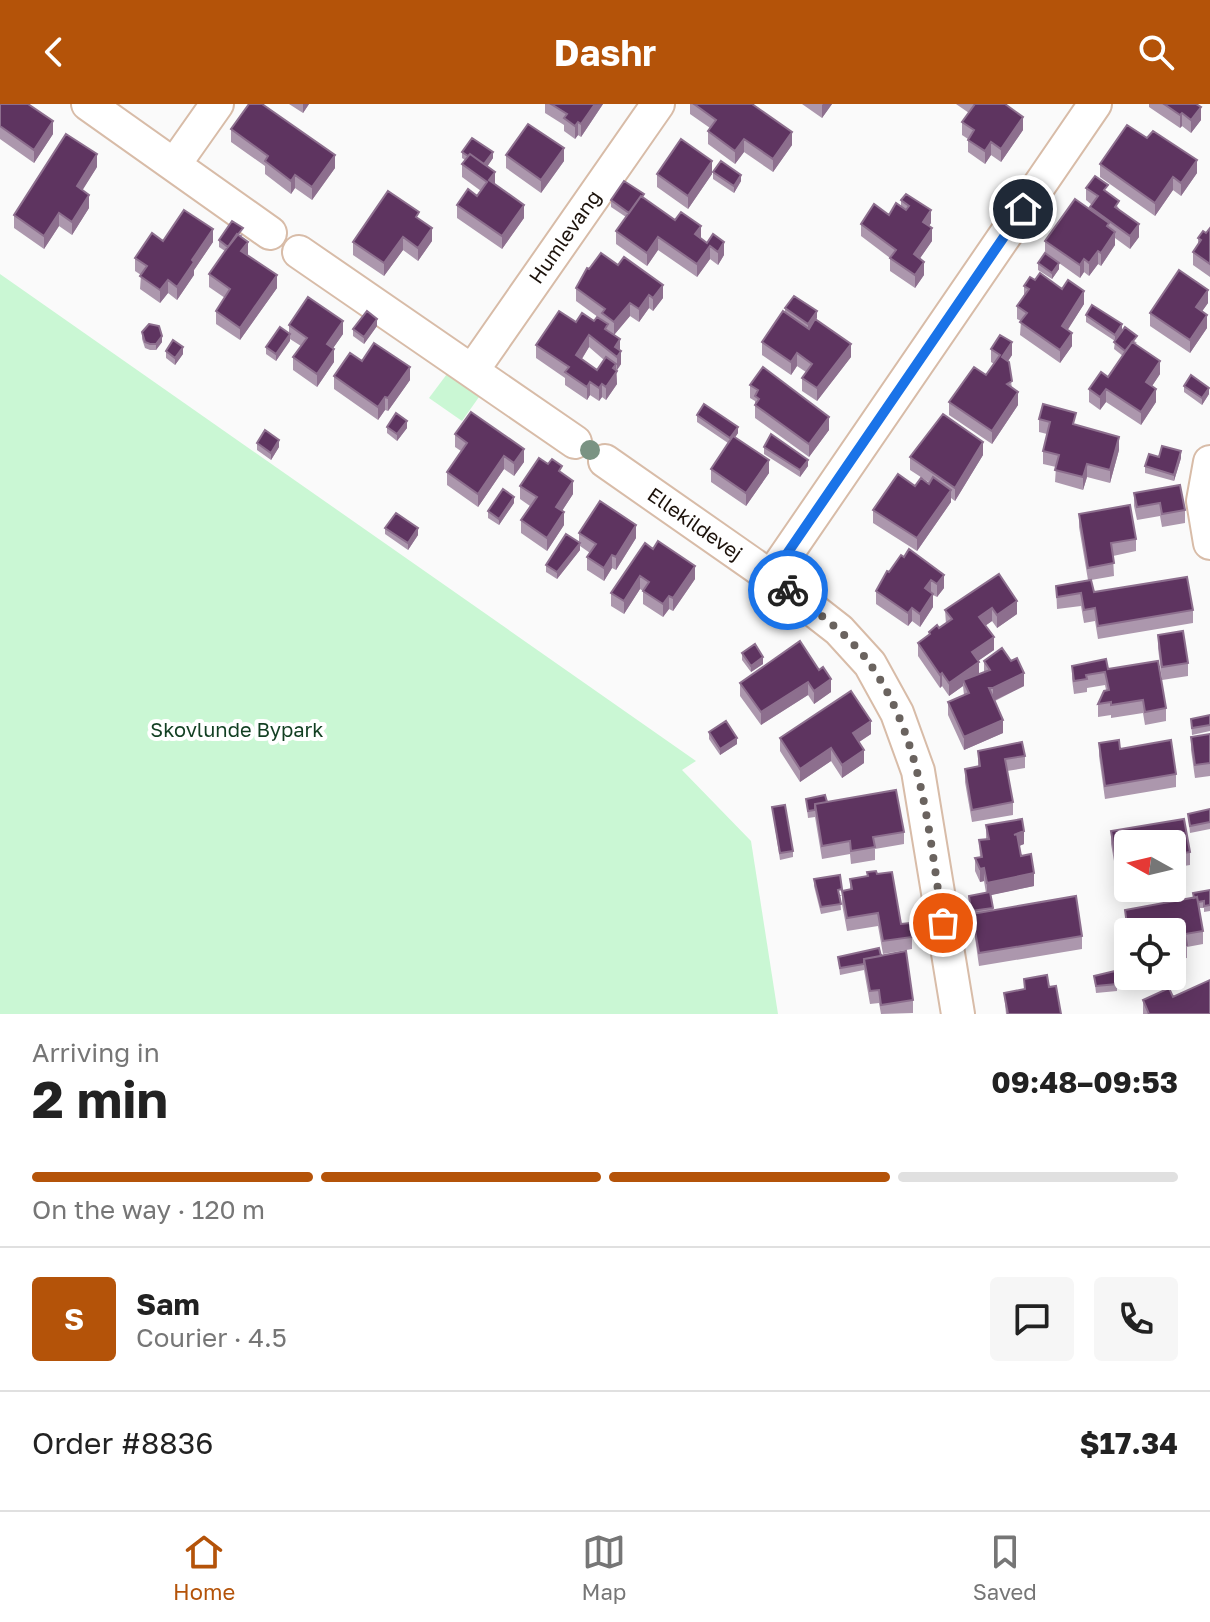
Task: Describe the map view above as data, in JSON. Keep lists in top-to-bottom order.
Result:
{
  "streets": {
    "street": ["Humlevang", "Ellekildevej"]
  },
  "parks": ["Skovlunde Bypark"],
  "north": "left",
  "page": {
    "header": "Dashr",
    "heading": ["2 min", "Arriving in", "09:48–09:53"],
    "panel": [
      "Sam",
      "Courier · 4.5",
      "Order #8836",
      "$17.34"
    ],
    "bar": "On the way · 120 m",
    "round": "S",
    "tabs": ["Home", "Map", "Saved"]
  }
}
